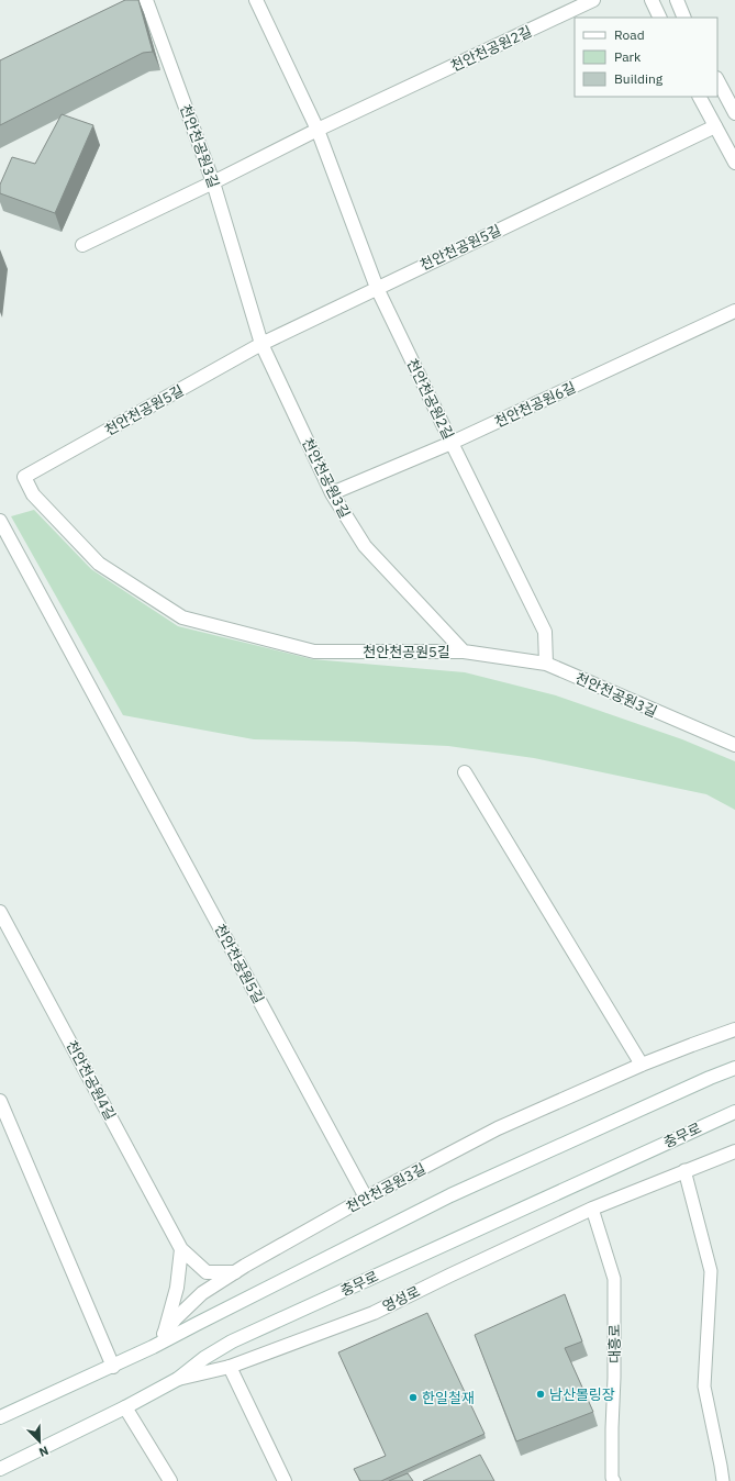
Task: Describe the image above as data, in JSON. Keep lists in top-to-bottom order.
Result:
{
  "streets": {
    "street": [
      "천안천공원2길",
      "천안천공원3길",
      "천안천공원5길",
      "천안천공원6길",
      "천안천공원4길",
      "충무로",
      "영성로"
    ],
    "lane": ["대흥로"]
  },
  "crossings": [
    ["천안천공원2길", "천안천공원3길"],
    ["천안천공원2길", "천안천공원5길"],
    ["천안천공원2길", "천안천공원6길"],
    ["천안천공원3길", "천안천공원5길"],
    ["천안천공원3길", "천안천공원6길"],
    ["천안천공원3길", "천안천공원4길"],
    ["충무로", "영성로"],
    ["영성로", "대흥로"]
  ],
  "places": ["남산볼링장", "한일철재"],
  "legend": ["Road", "Park", "Building"],
  "north": "bottom right"
}
